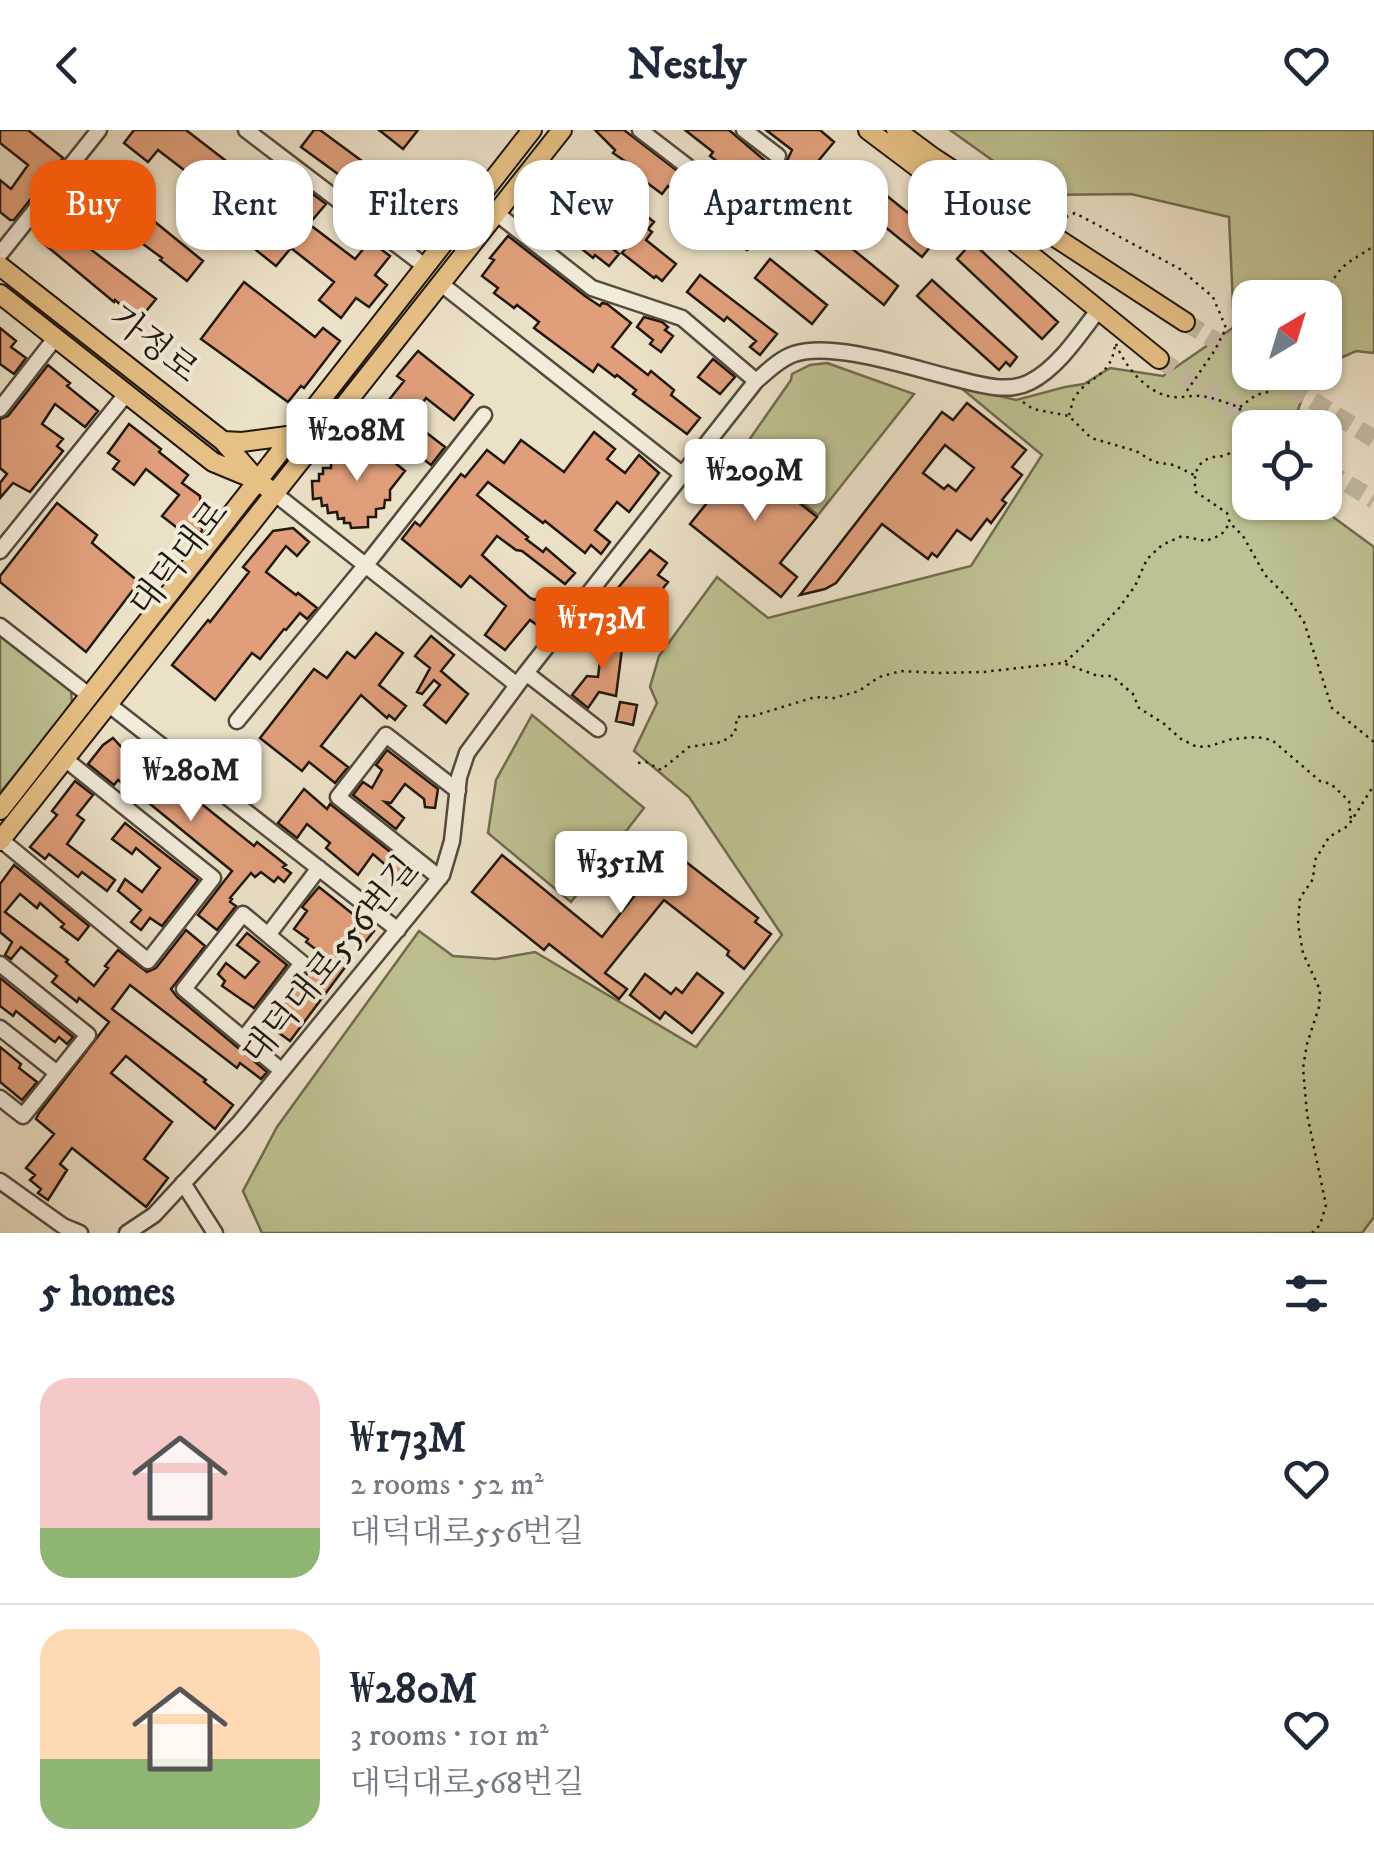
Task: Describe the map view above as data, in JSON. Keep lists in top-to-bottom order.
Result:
{
  "streets": {
    "main road": ["가정로", "대덕대로"],
    "street": ["대덕대로556번길"]
  },
  "crossings": [
    ["가정로", "대덕대로"]
  ],
  "north": "top right",
  "page": {
    "header": "Nestly",
    "chip": [
      "Buy",
      "Rent",
      "Filters",
      "New",
      "Apartment",
      "House"
    ],
    "price": [
      "₩208M",
      "₩209M",
      "₩173M",
      "₩280M",
      "₩351M"
    ],
    "heading": "5 homes",
    "list": [
      {
        "name": "₩173M",
        "note": "2 rooms · 52 m² · 대덕대로556번길"
      },
      {
        "name": "₩280M",
        "note": "3 rooms · 101 m² · 대덕대로568번길"
      }
    ]
  }
}
